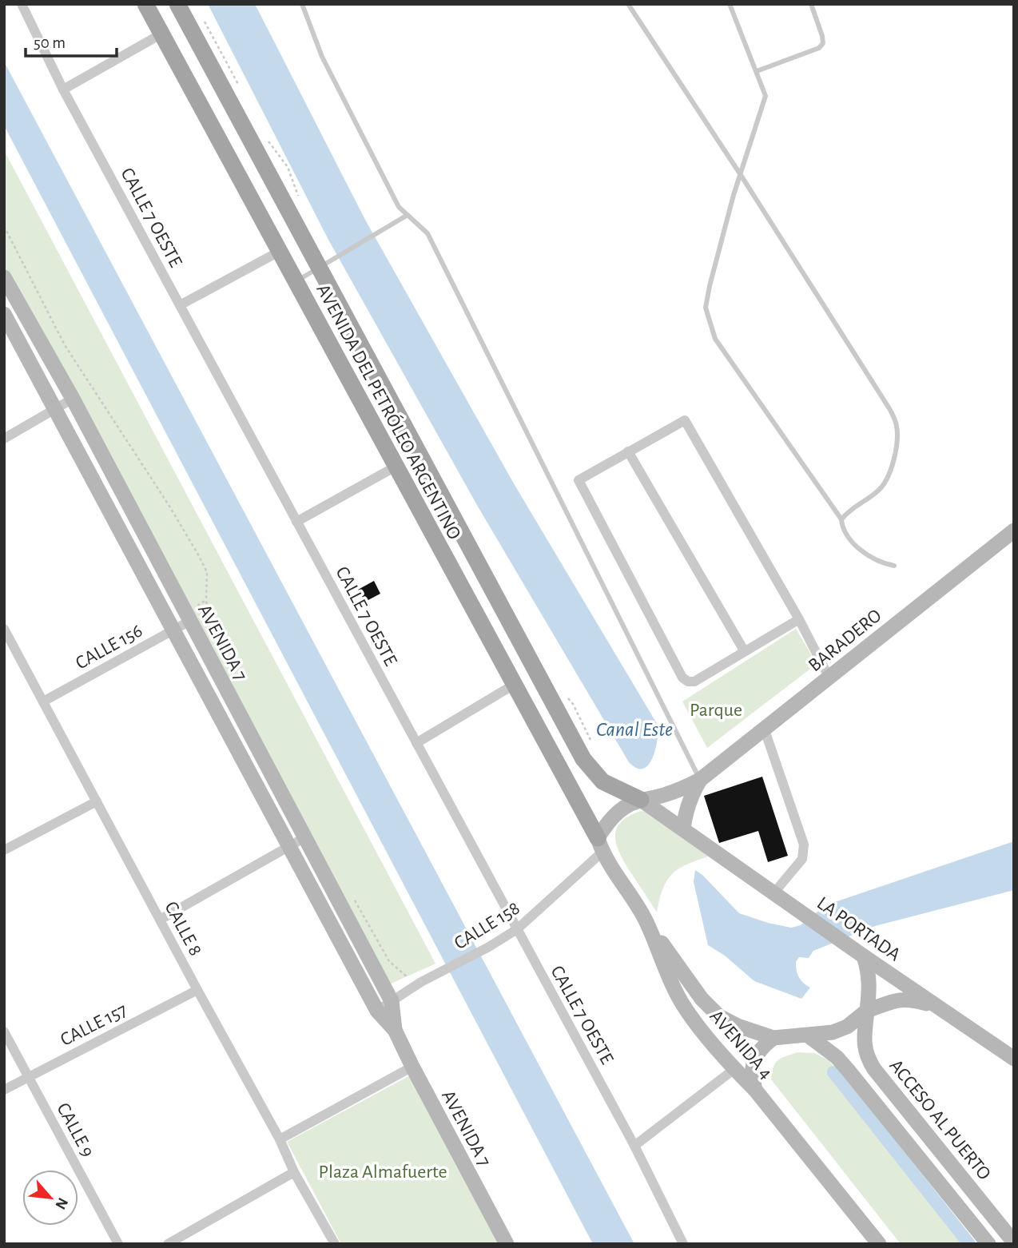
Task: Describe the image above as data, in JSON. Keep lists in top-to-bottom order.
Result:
{
  "streets": {
    "main road": [
      "AVENIDA DEL PETRÓLEO ARGENTINO",
      "BARADERO",
      "AVENIDA 7",
      "LA PORTADA",
      "AVENIDA 4",
      "ACCESO AL PUERTO"
    ],
    "street": [
      "CALLE 7 OESTE",
      "CALLE 156",
      "CALLE 158",
      "CALLE 8",
      "CALLE 157",
      "CALLE 9"
    ]
  },
  "crossings": [
    ["CALLE 7 OESTE", "CALLE 158"],
    ["AVENIDA DEL PETRÓLEO ARGENTINO", "BARADERO"],
    ["AVENIDA DEL PETRÓLEO ARGENTINO", "CALLE 158"],
    ["AVENIDA DEL PETRÓLEO ARGENTINO", "LA PORTADA"],
    ["AVENIDA DEL PETRÓLEO ARGENTINO", "AVENIDA 4"],
    ["BARADERO", "CALLE 158"],
    ["BARADERO", "LA PORTADA"],
    ["BARADERO", "AVENIDA 4"],
    ["AVENIDA 7", "CALLE 156"],
    ["AVENIDA 7", "CALLE 158"],
    ["CALLE 156", "CALLE 8"],
    ["CALLE 158", "AVENIDA 4"],
    ["CALLE 8", "CALLE 157"],
    ["LA PORTADA", "ACCESO AL PUERTO"],
    ["CALLE 157", "CALLE 9"]
  ],
  "water": ["Canal Este"],
  "parks": ["Parque", "Plaza Almafuerte"],
  "scale_bar": "50 m",
  "north": "bottom right"
}
